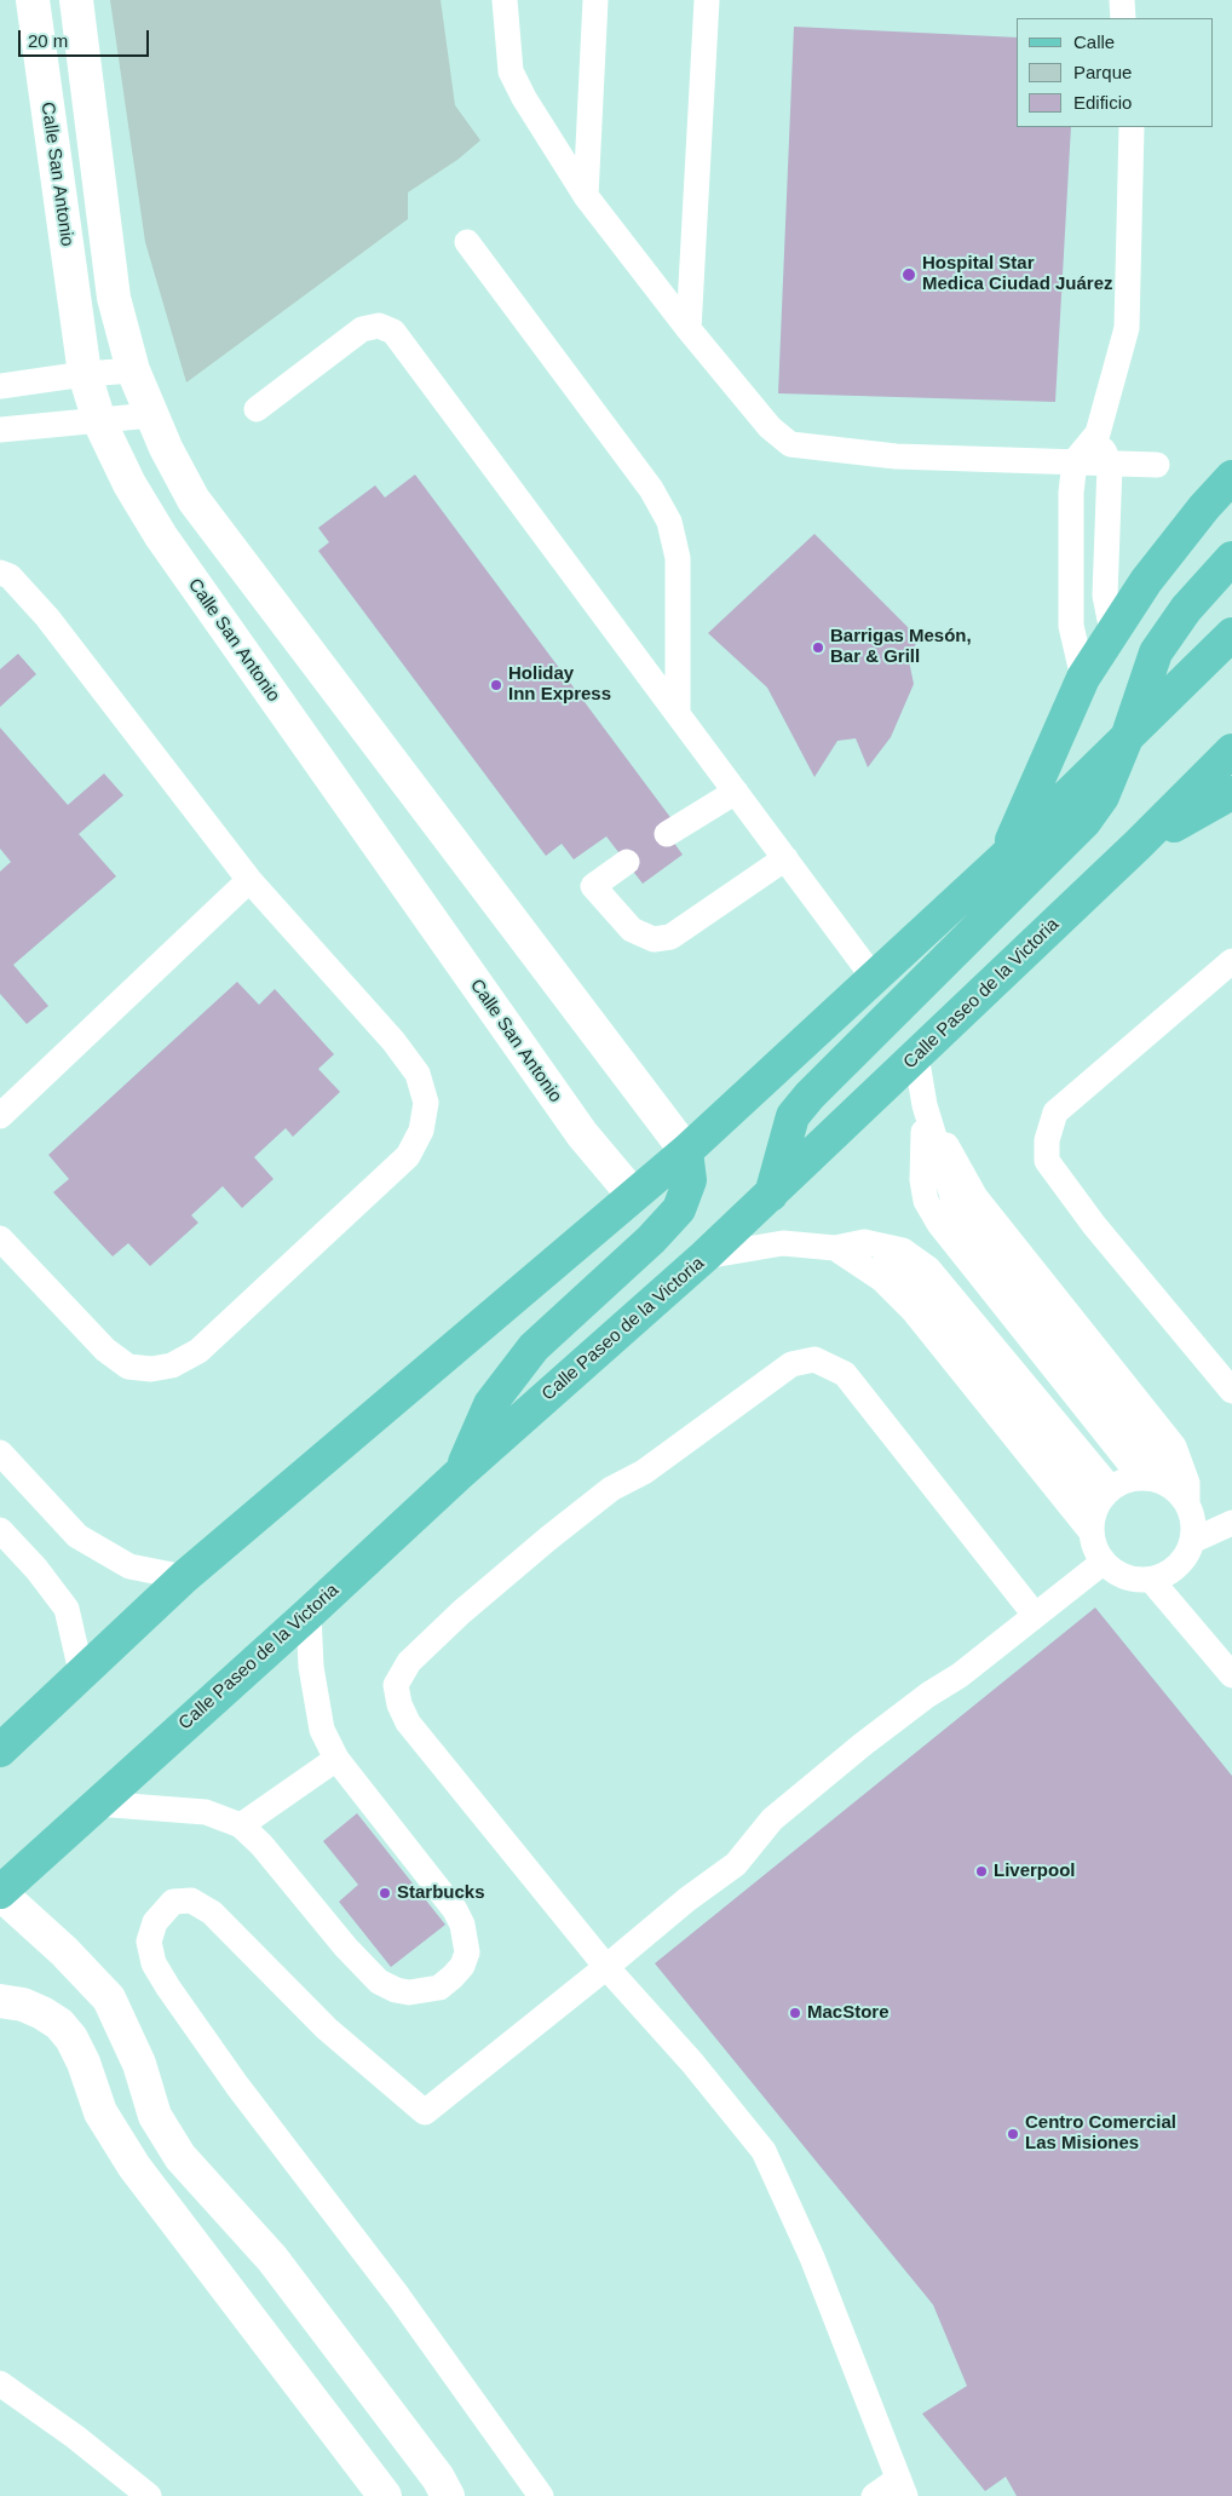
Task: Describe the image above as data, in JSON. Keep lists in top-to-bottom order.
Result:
{
  "streets": {
    "main road": ["Calle Paseo de la Victoria"],
    "street": ["Calle San Antonio"]
  },
  "places": [
    "Hospital Star Medica Ciudad Juárez",
    "Barrigas Mesón, Bar & Grill",
    "Holiday Inn Express",
    "Liverpool",
    "Starbucks",
    "MacStore",
    "Centro Comercial Las Misiones"
  ],
  "legend": ["Calle", "Parque", "Edificio"],
  "scale_bar": "20 m"
}
